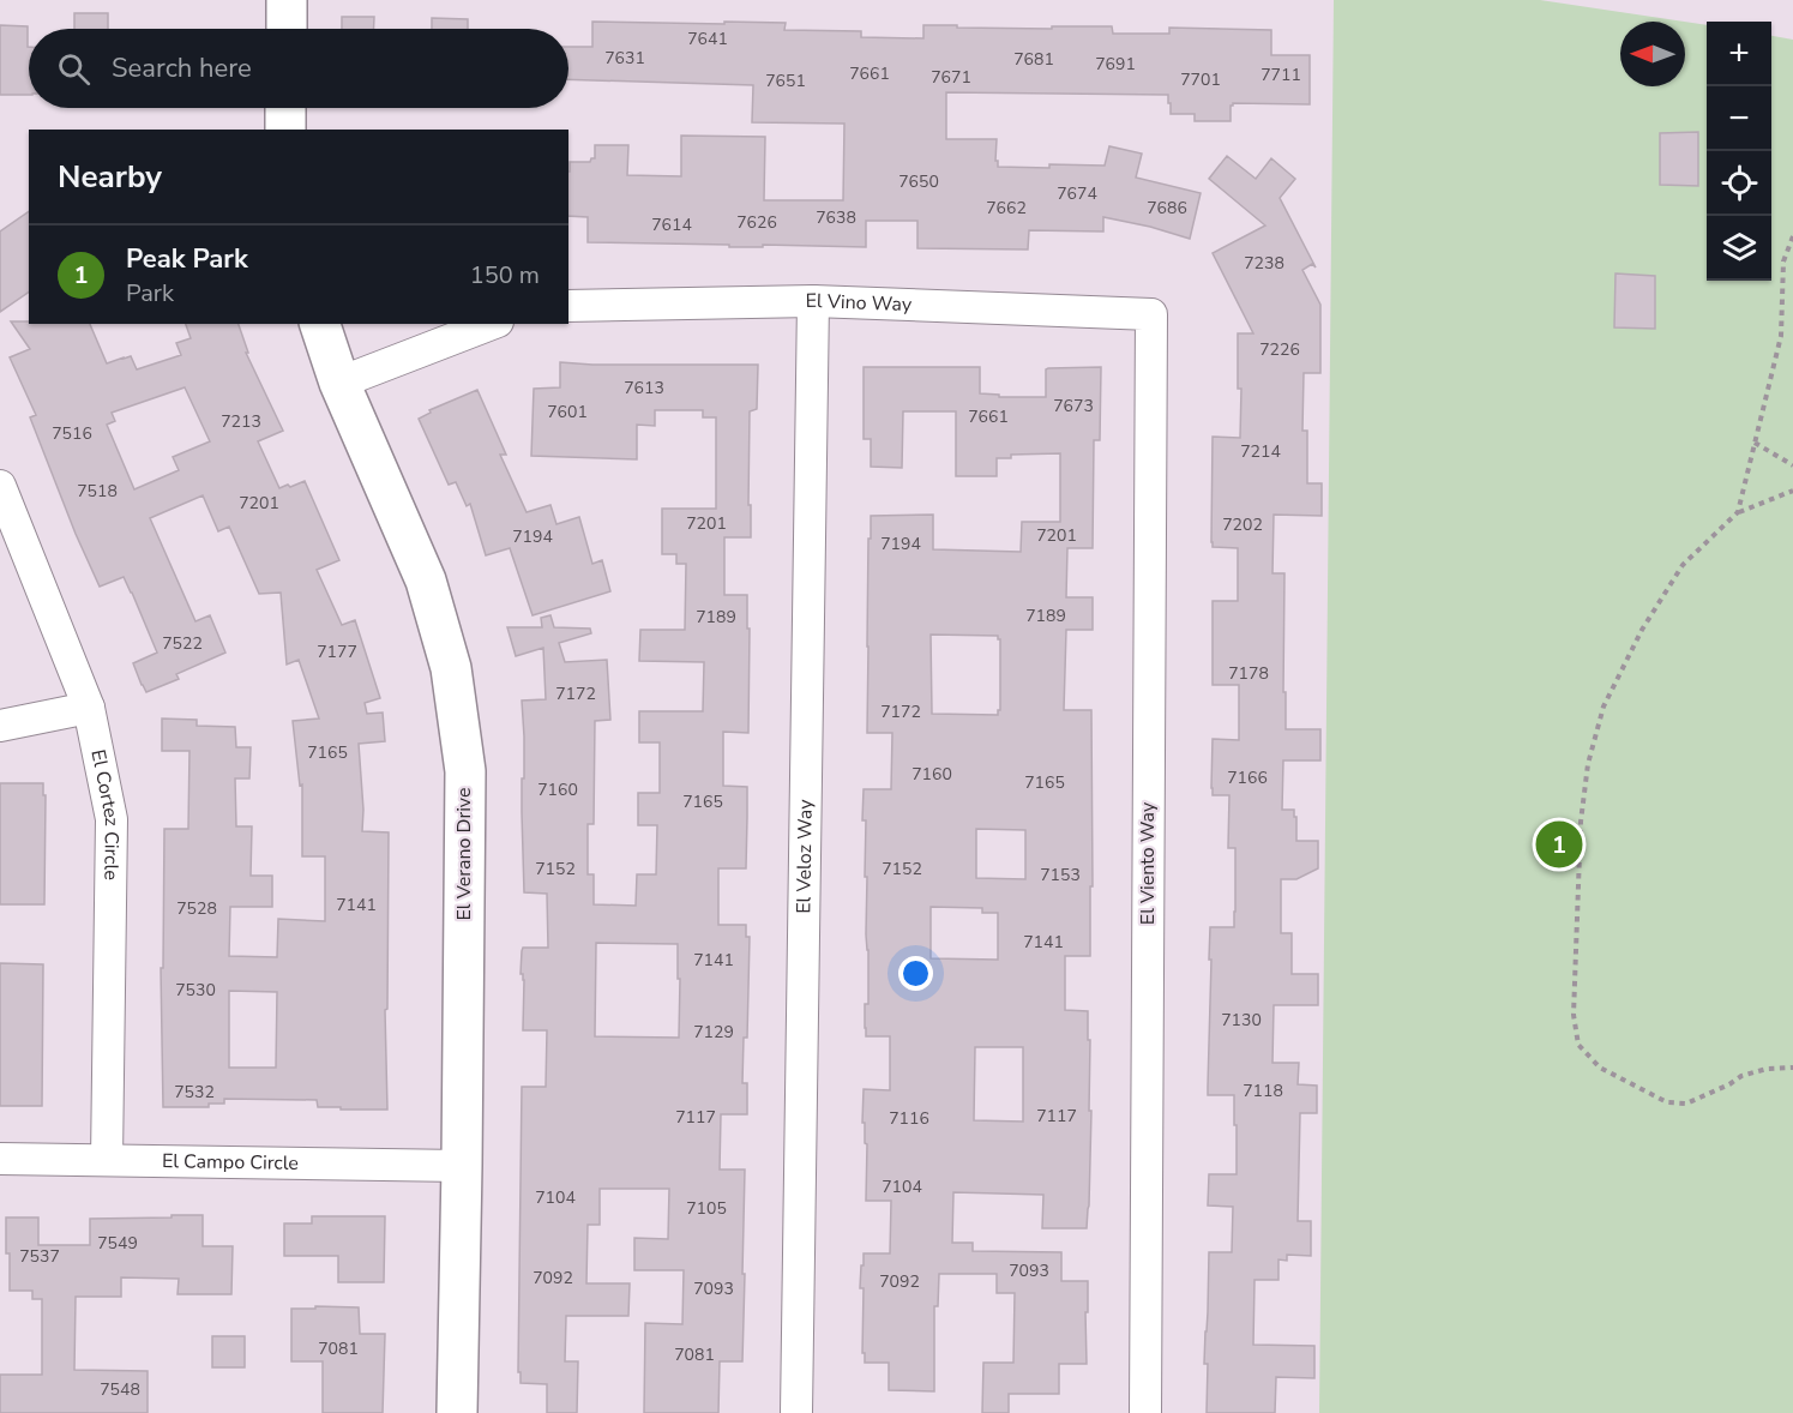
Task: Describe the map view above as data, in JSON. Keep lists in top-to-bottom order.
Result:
{
  "streets": {
    "street": [
      "El Vino Way",
      "El Cortez Circle",
      "El Verano Drive",
      "El Veloz Way",
      "El Viento Way",
      "El Campo Circle"
    ]
  },
  "crossings": [
    ["El Vino Way", "El Veloz Way"],
    ["El Vino Way", "El Viento Way"],
    ["El Cortez Circle", "El Campo Circle"],
    ["El Verano Drive", "El Campo Circle"]
  ],
  "house_numbers": [
    "7641",
    "7631",
    "7681",
    "7691",
    "7661",
    "7711",
    "7671",
    "7701",
    "7651",
    "7650",
    "7674",
    "7662",
    "7686",
    "7638",
    "7626",
    "7614",
    "7238",
    "7226",
    "7613",
    "7673",
    "7601",
    "7661",
    "7213",
    "7516",
    "7214",
    "7518",
    "7201",
    "7201",
    "7202",
    "7201",
    "7194",
    "7194",
    "7189",
    "7189",
    "7522",
    "7177",
    "7178",
    "7172",
    "7172",
    "7165",
    "7160",
    "7166",
    "7165",
    "7160",
    "7165",
    "7152",
    "7152",
    "7153",
    "7141",
    "7528",
    "7141",
    "7141",
    "7530",
    "7130",
    "7129",
    "7118",
    "7532",
    "7117",
    "7117",
    "7116",
    "7104",
    "7104",
    "7105",
    "7549",
    "7537",
    "7093",
    "7092",
    "7092",
    "7093",
    "7081",
    "7081",
    "7548"
  ],
  "north": "left",
  "page": {
    "map_buttons": ["+", "−"],
    "search": "Search here",
    "heading": "Nearby",
    "list": [
      {
        "mark": "1",
        "name": "Peak Park",
        "note": "Park",
        "value": "150 m"
      }
    ],
    "pins": "1"
  }
}
